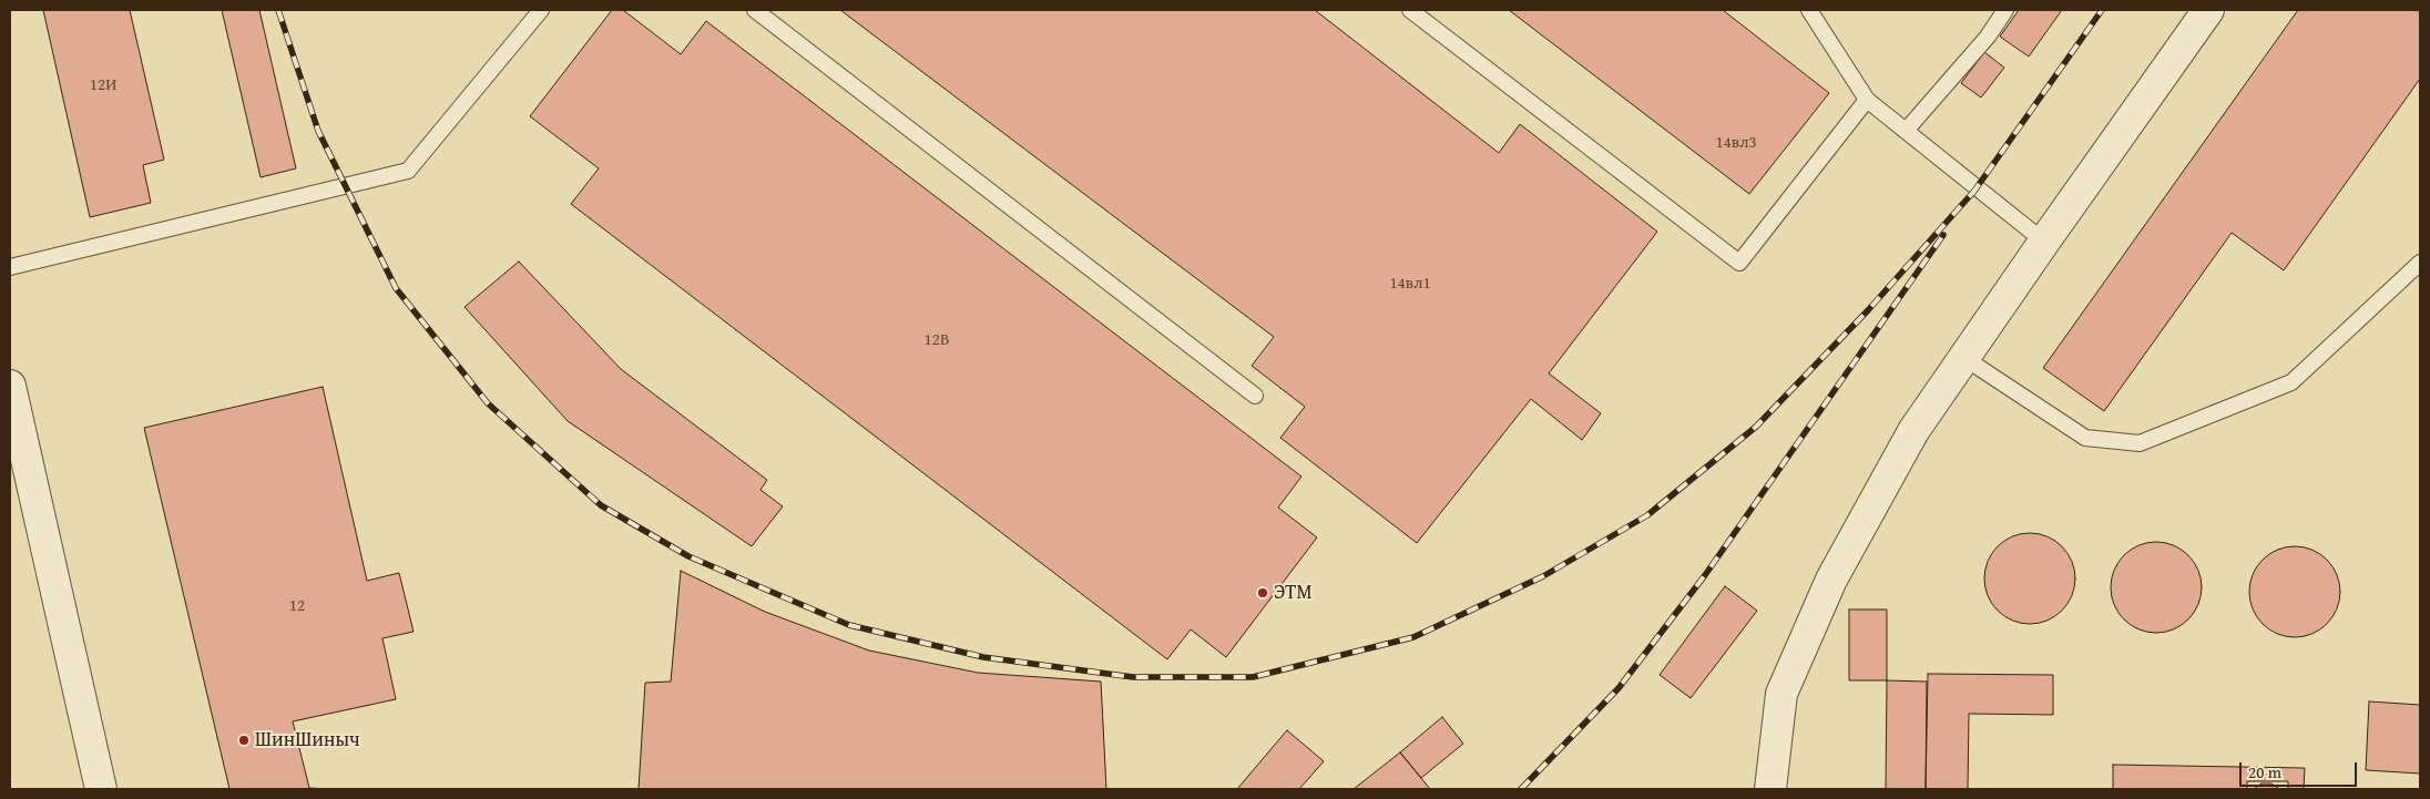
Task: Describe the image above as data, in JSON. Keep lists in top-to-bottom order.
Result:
{
  "places": ["ЭТМ", "ШинШиныч"],
  "house_numbers": [
    "12И",
    "14вл3",
    "14вл1",
    "12В",
    "12"
  ],
  "scale_bar": "20 m"
}
